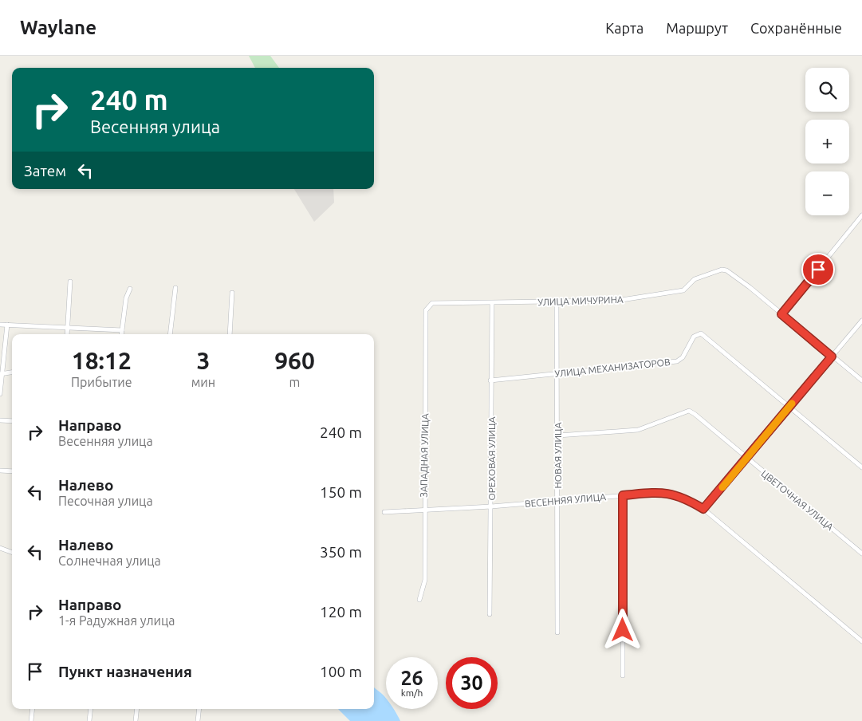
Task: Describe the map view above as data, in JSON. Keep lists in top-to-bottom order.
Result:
{
  "streets": {
    "street": [
      "УЛИЦА МИЧУРИНА",
      "УЛИЦА МЕХАНИЗАТОРОВ",
      "ЗАПАДНАЯ УЛИЦА",
      "НОВАЯ УЛИЦА",
      "ОРЕХОВАЯ УЛИЦА",
      "ВЕСЕННЯЯ УЛИЦА",
      "ЦВЕТОЧНАЯ УЛИЦА"
    ]
  },
  "crossings": [
    ["УЛИЦА МИЧУРИНА", "ЗАПАДНАЯ УЛИЦА"],
    ["УЛИЦА МИЧУРИНА", "НОВАЯ УЛИЦА"],
    ["УЛИЦА МИЧУРИНА", "ОРЕХОВАЯ УЛИЦА"],
    ["УЛИЦА МЕХАНИЗАТОРОВ", "НОВАЯ УЛИЦА"],
    ["УЛИЦА МЕХАНИЗАТОРОВ", "ОРЕХОВАЯ УЛИЦА"],
    ["ЗАПАДНАЯ УЛИЦА", "ВЕСЕННЯЯ УЛИЦА"],
    ["НОВАЯ УЛИЦА", "ВЕСЕННЯЯ УЛИЦА"],
    ["НОВАЯ УЛИЦА", "ЦВЕТОЧНАЯ УЛИЦА"],
    ["ОРЕХОВАЯ УЛИЦА", "ВЕСЕННЯЯ УЛИЦА"]
  ],
  "page": {
    "header": "Waylane",
    "nav": ["Карта", "Маршрут", "Сохранённые"],
    "map_buttons": ["+", "−"],
    "turn": ["240 m", "Весенняя улица"],
    "then": "Затем",
    "eta": [
      "18:12",
      "Прибытие",
      "3",
      "мин",
      "960",
      "m"
    ],
    "list": [
      {
        "name": "Направо",
        "note": "Весенняя улица",
        "value": "240 m"
      },
      {
        "name": "Налево",
        "note": "Песочная улица",
        "value": "150 m"
      },
      {
        "name": "Налево",
        "note": "Солнечная улица",
        "value": "350 m"
      },
      {
        "name": "Направо",
        "note": "1-я Радужная улица",
        "value": "120 m"
      },
      {
        "name": "Пункт назначения",
        "value": "100 m"
      }
    ],
    "speed": "26 km/h",
    "limit": "30"
  }
}
